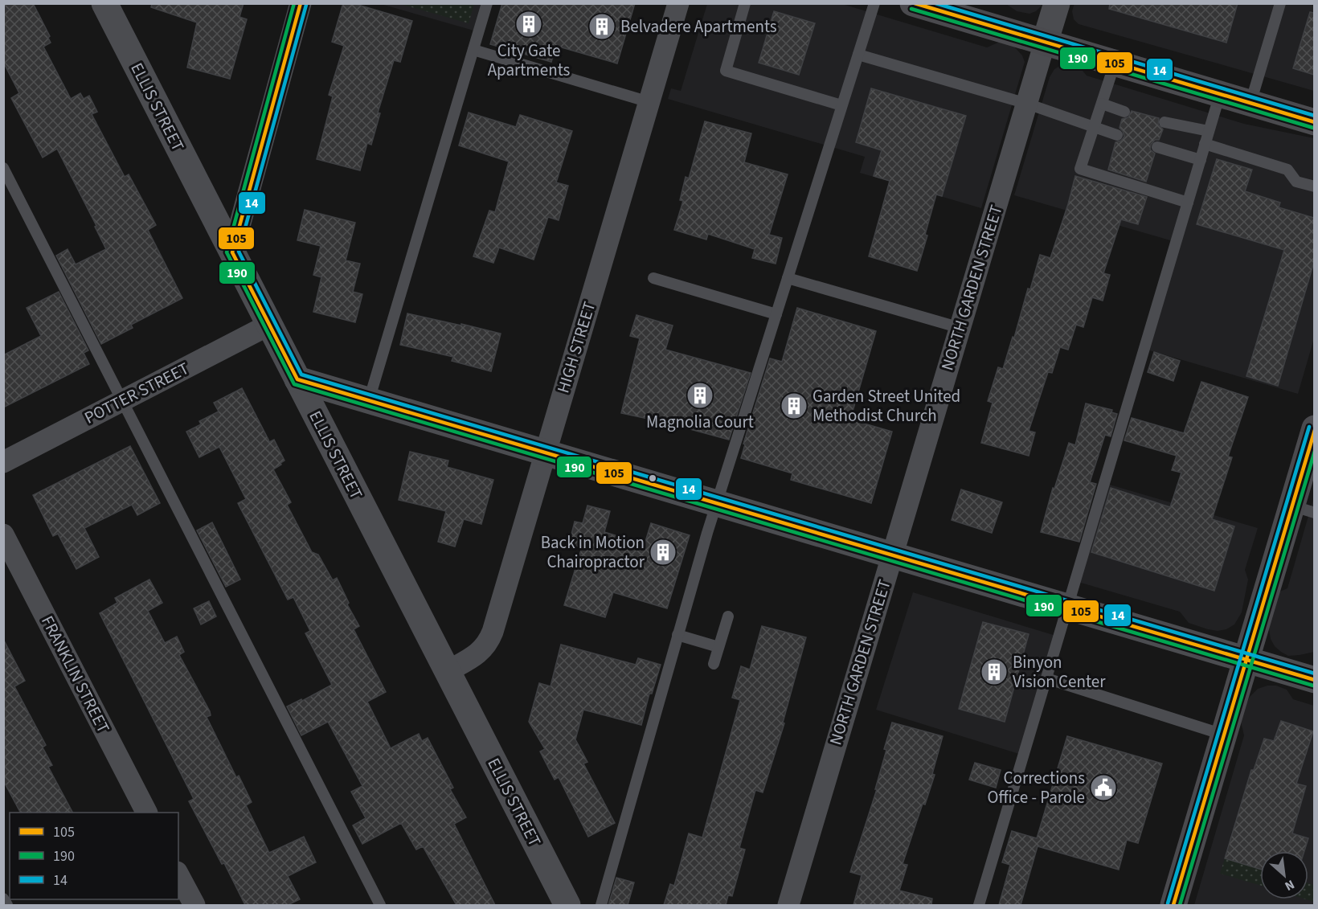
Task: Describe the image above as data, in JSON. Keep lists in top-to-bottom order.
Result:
{
  "streets": {
    "street": [
      "ELLIS STREET",
      "NORTH GARDEN STREET",
      "HIGH STREET",
      "POTTER STREET",
      "FRANKLIN STREET"
    ]
  },
  "crossings": [
    ["ELLIS STREET", "HIGH STREET"],
    ["ELLIS STREET", "POTTER STREET"]
  ],
  "places": {
    "building": [
      "City Gate Apartments",
      "Belvadere Apartments",
      "Magnolia Court",
      "Garden Street United Methodist Church",
      "Back in Motion Chairopractor",
      "Binyon Vision Center"
    ],
    "public building": ["Corrections Office - Parole"]
  },
  "lines": ["transit line 105", "transit line 190", "transit line 14"],
  "legend": ["105", "190", "14"],
  "north": "bottom right"
}
